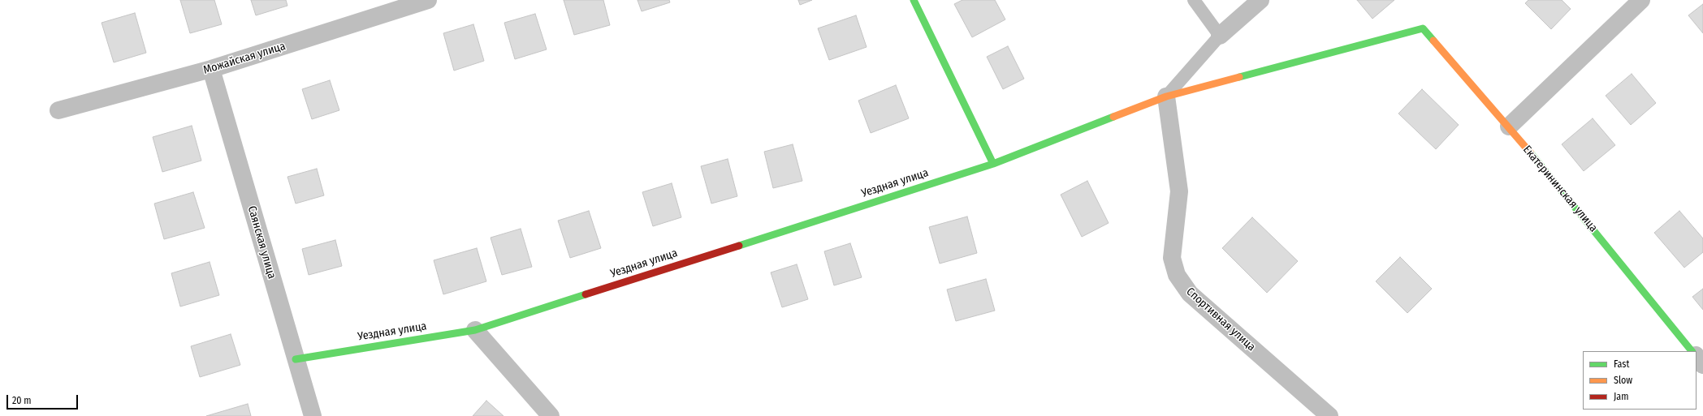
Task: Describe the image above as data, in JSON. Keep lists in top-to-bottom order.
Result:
{
  "streets": {
    "street": [
      "Можайская улица",
      "Уездная улица",
      "Екатерининская улица",
      "Саянская улица",
      "Спортивная улица"
    ]
  },
  "crossings": [
    ["Можайская улица", "Саянская улица"],
    ["Уездная улица", "Екатерининская улица"],
    ["Уездная улица", "Саянская улица"],
    ["Уездная улица", "Спортивная улица"]
  ],
  "legend": ["Fast", "Slow", "Jam"],
  "scale_bar": "20 m"
}
